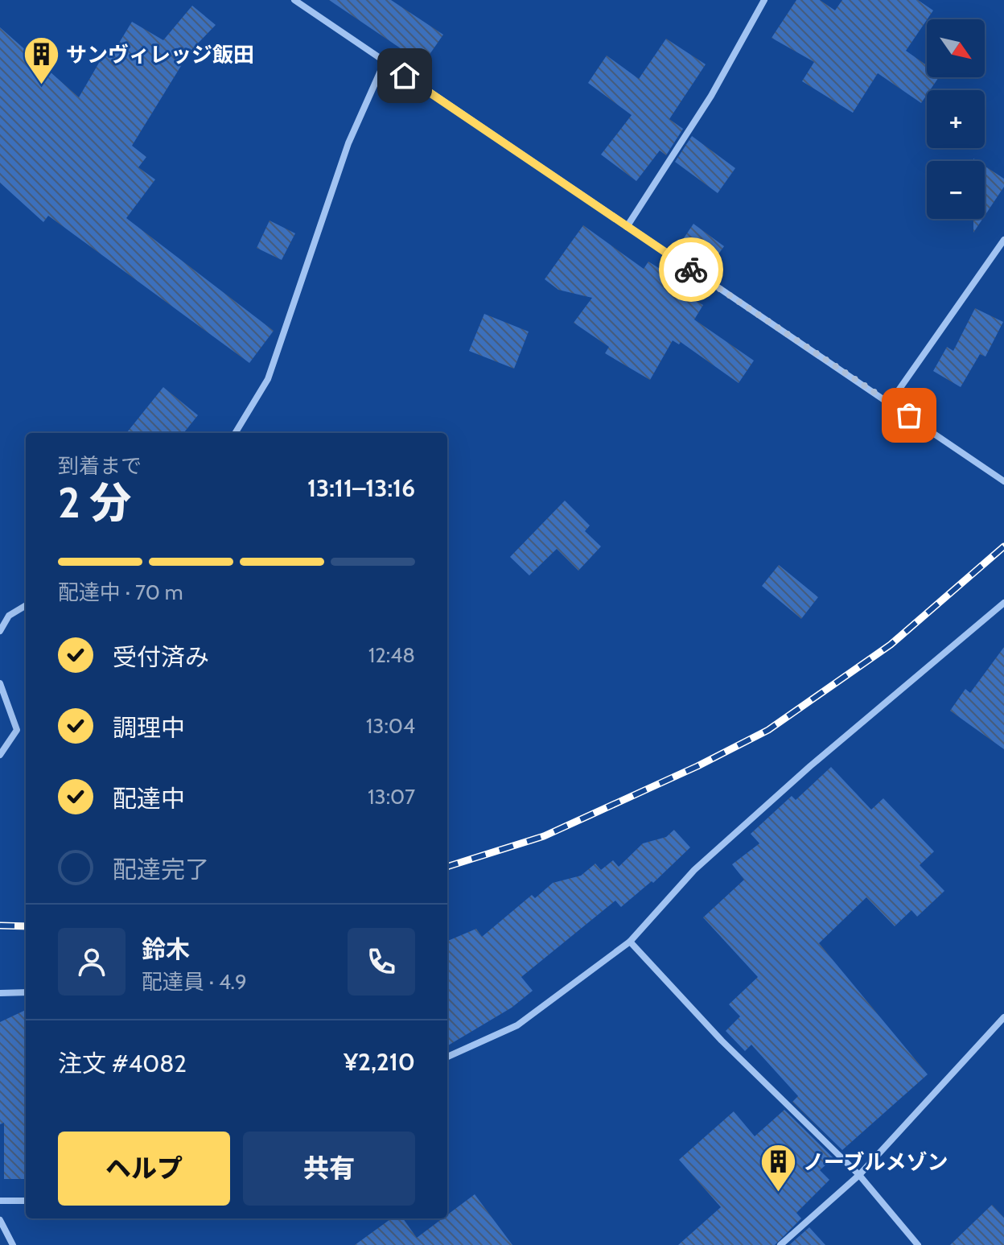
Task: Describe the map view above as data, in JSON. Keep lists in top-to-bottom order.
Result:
{
  "places": {
    "building": ["サンヴィレッジ飯田", "ノーブルメゾン"]
  },
  "north": "bottom right",
  "page": {
    "map_buttons": ["+", "−"],
    "heading": ["2 分", "到着まで", "13:11–13:16"],
    "panel": [
      "鈴木",
      "配達員 · 4.9",
      "注文 #4082",
      "¥2,210"
    ],
    "bar": "配達中 · 70 m",
    "list": [
      ["受付済み", "12:48"],
      ["調理中", "13:04"],
      ["配達中", "13:07"],
      "配達完了"
    ],
    "buttons": ["ヘルプ", "共有"]
  }
}
